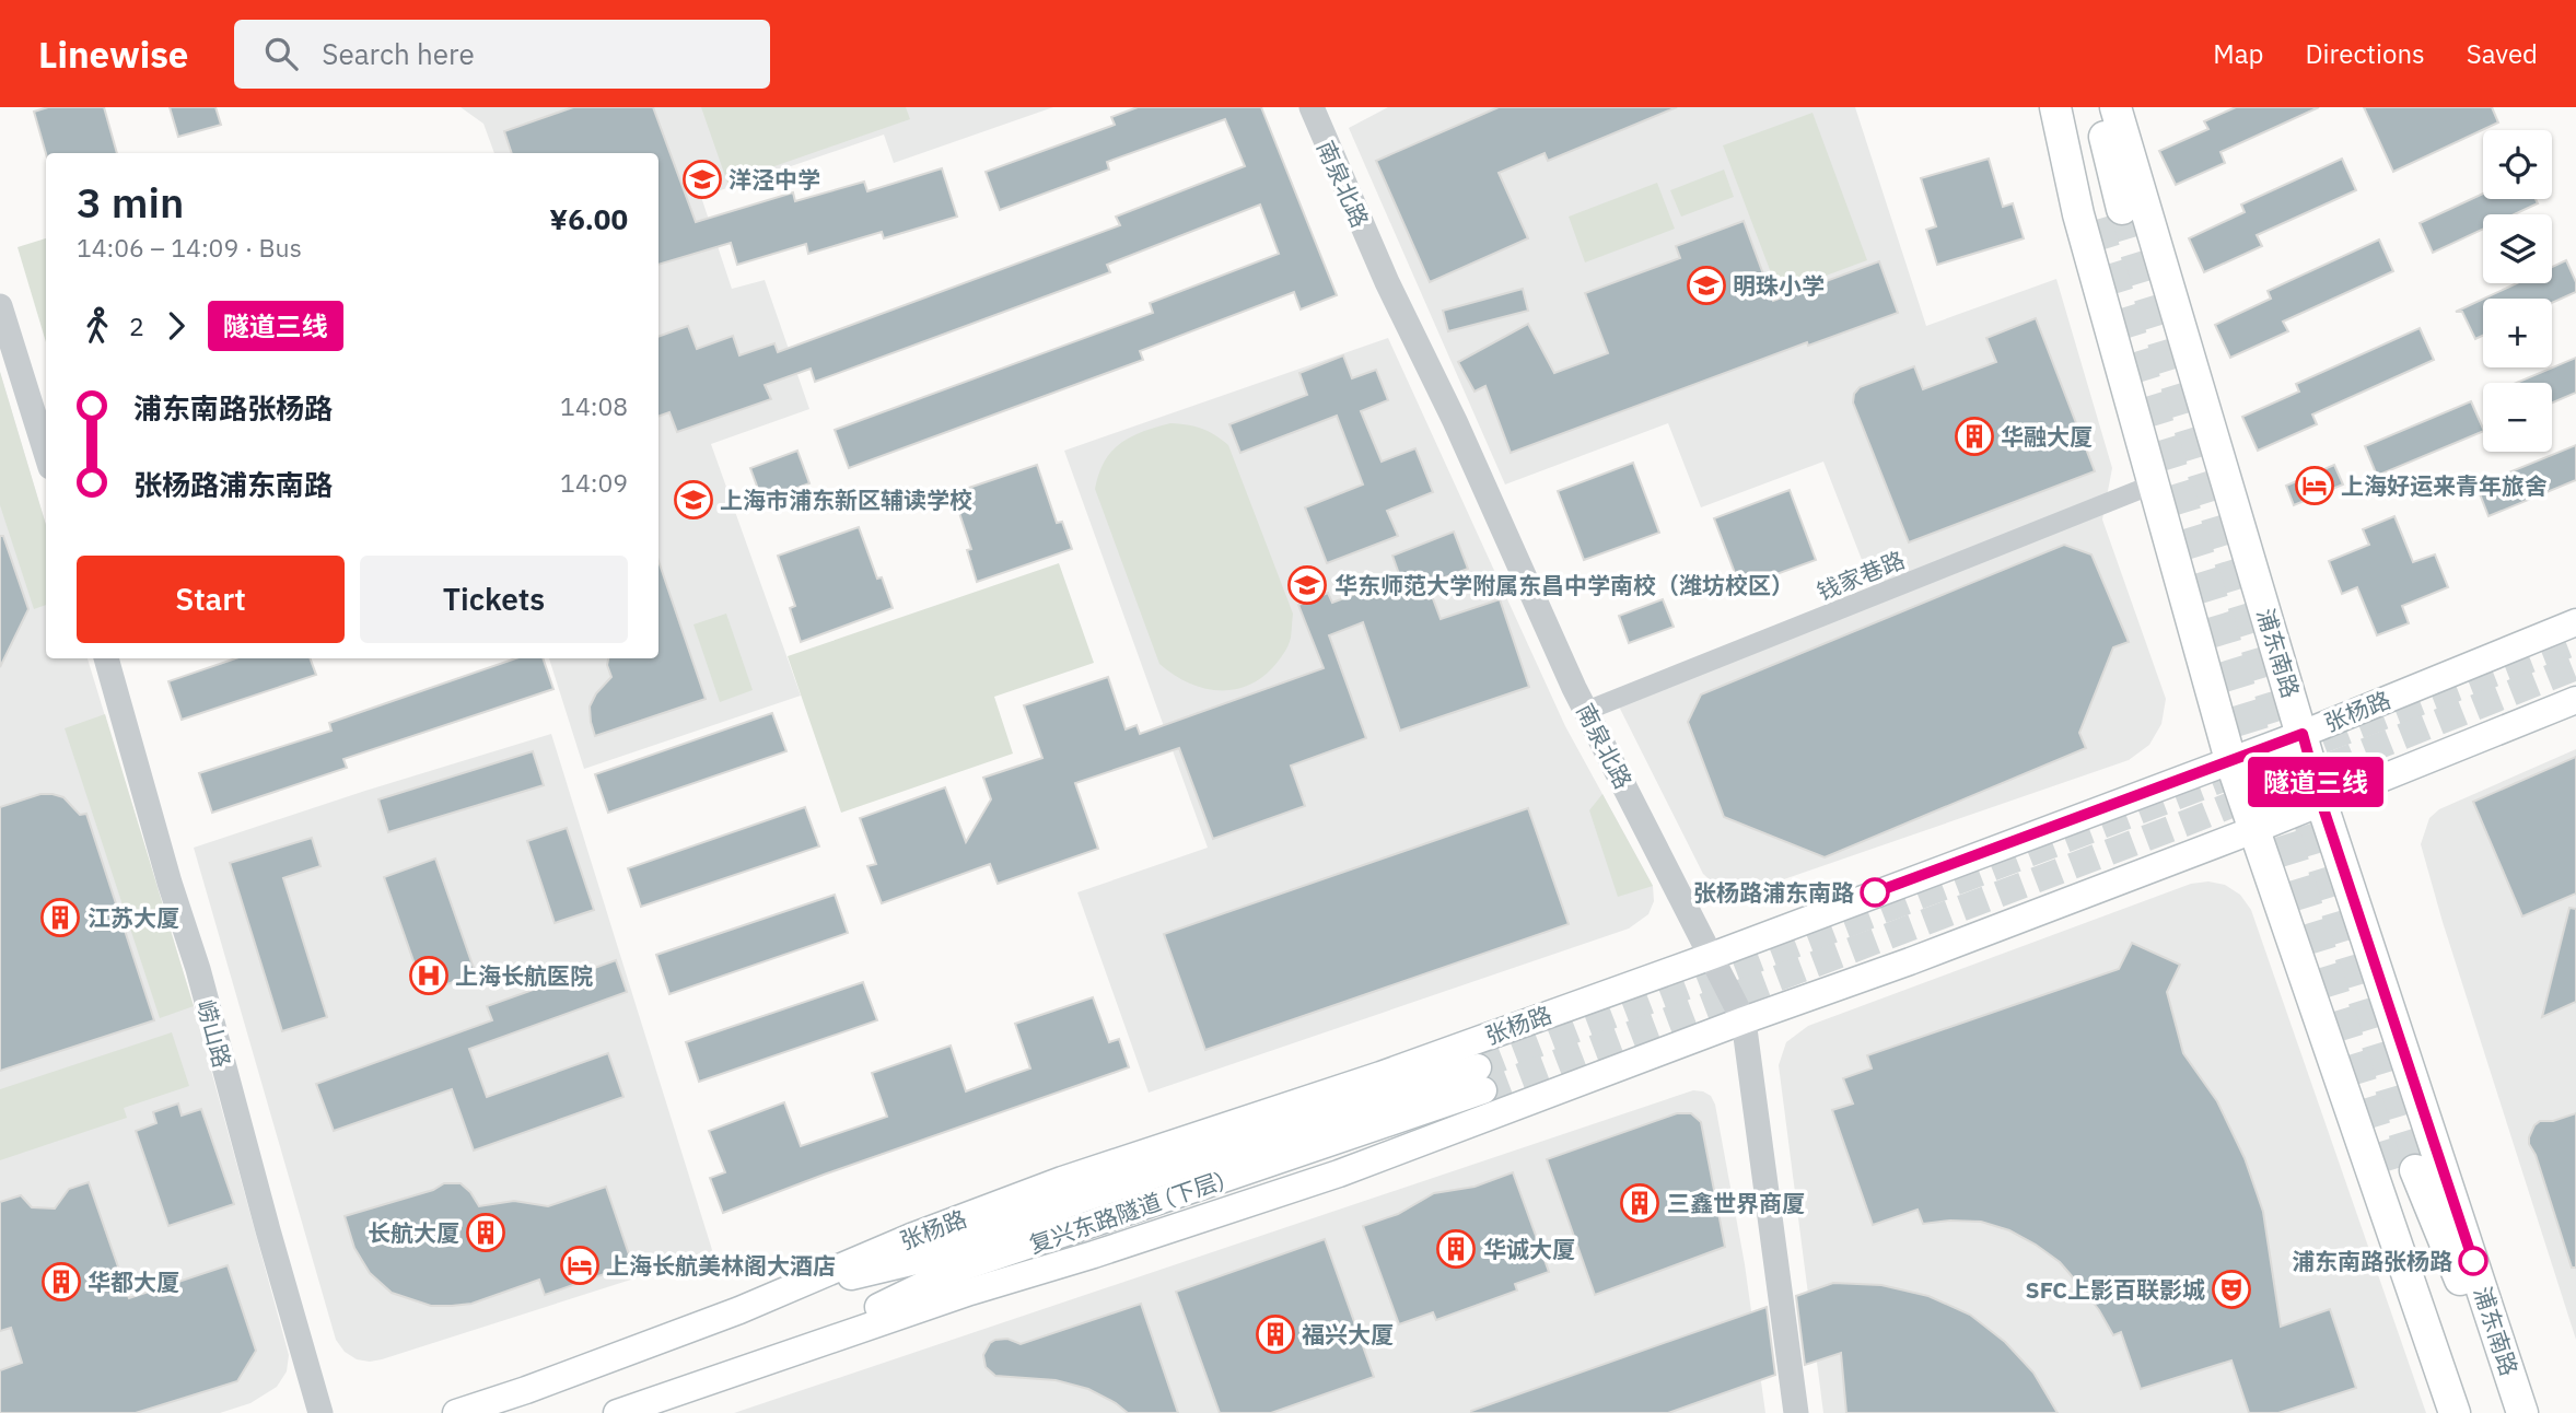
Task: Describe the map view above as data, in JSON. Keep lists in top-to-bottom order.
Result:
{
  "streets": {
    "main road": ["浦东南路", "张杨路", "复兴东路隧道 (下层)"],
    "street": ["南泉北路", "钱家巷路", "崂山路"]
  },
  "crossings": [
    ["南泉北路", "钱家巷路"],
    ["南泉北路", "张杨路"],
    ["钱家巷路", "浦东南路"],
    ["浦东南路", "张杨路"],
    ["张杨路", "复兴东路隧道 (下层)"]
  ],
  "places": {
    "school or university": [
      "洋泾中学",
      "明珠小学",
      "上海市浦东新区辅读学校",
      "华东师范大学附属东昌中学南校（潍坊校区）"
    ],
    "building": [
      "华融大厦",
      "江苏大厦",
      "三鑫世界商厦",
      "长航大厦",
      "华诚大厦",
      "华都大厦",
      "福兴大厦"
    ],
    "hotel": ["上海好运来青年旅舍", "上海长航美林阁大酒店"],
    "other": ["张杨路浦东南路", "浦东南路张杨路"],
    "hospital": ["上海长航医院"],
    "theatre": ["SFC上影百联影城"]
  },
  "lines": ["bus line 隧道三线"],
  "page": {
    "header": "Linewise",
    "search": "Search here",
    "nav": ["Map", "Directions", "Saved"],
    "on_map": "隧道三线",
    "map_buttons": ["+", "−"],
    "heading": ["3 min", "14:06 – 14:09 · Bus", "¥6.00"],
    "legs": ["2", "隧道三线"],
    "list": [
      {
        "name": "浦东南路张杨路",
        "value": "14:08"
      },
      {
        "name": "张杨路浦东南路",
        "value": "14:09"
      }
    ],
    "buttons": ["Start", "Tickets"]
  }
}
